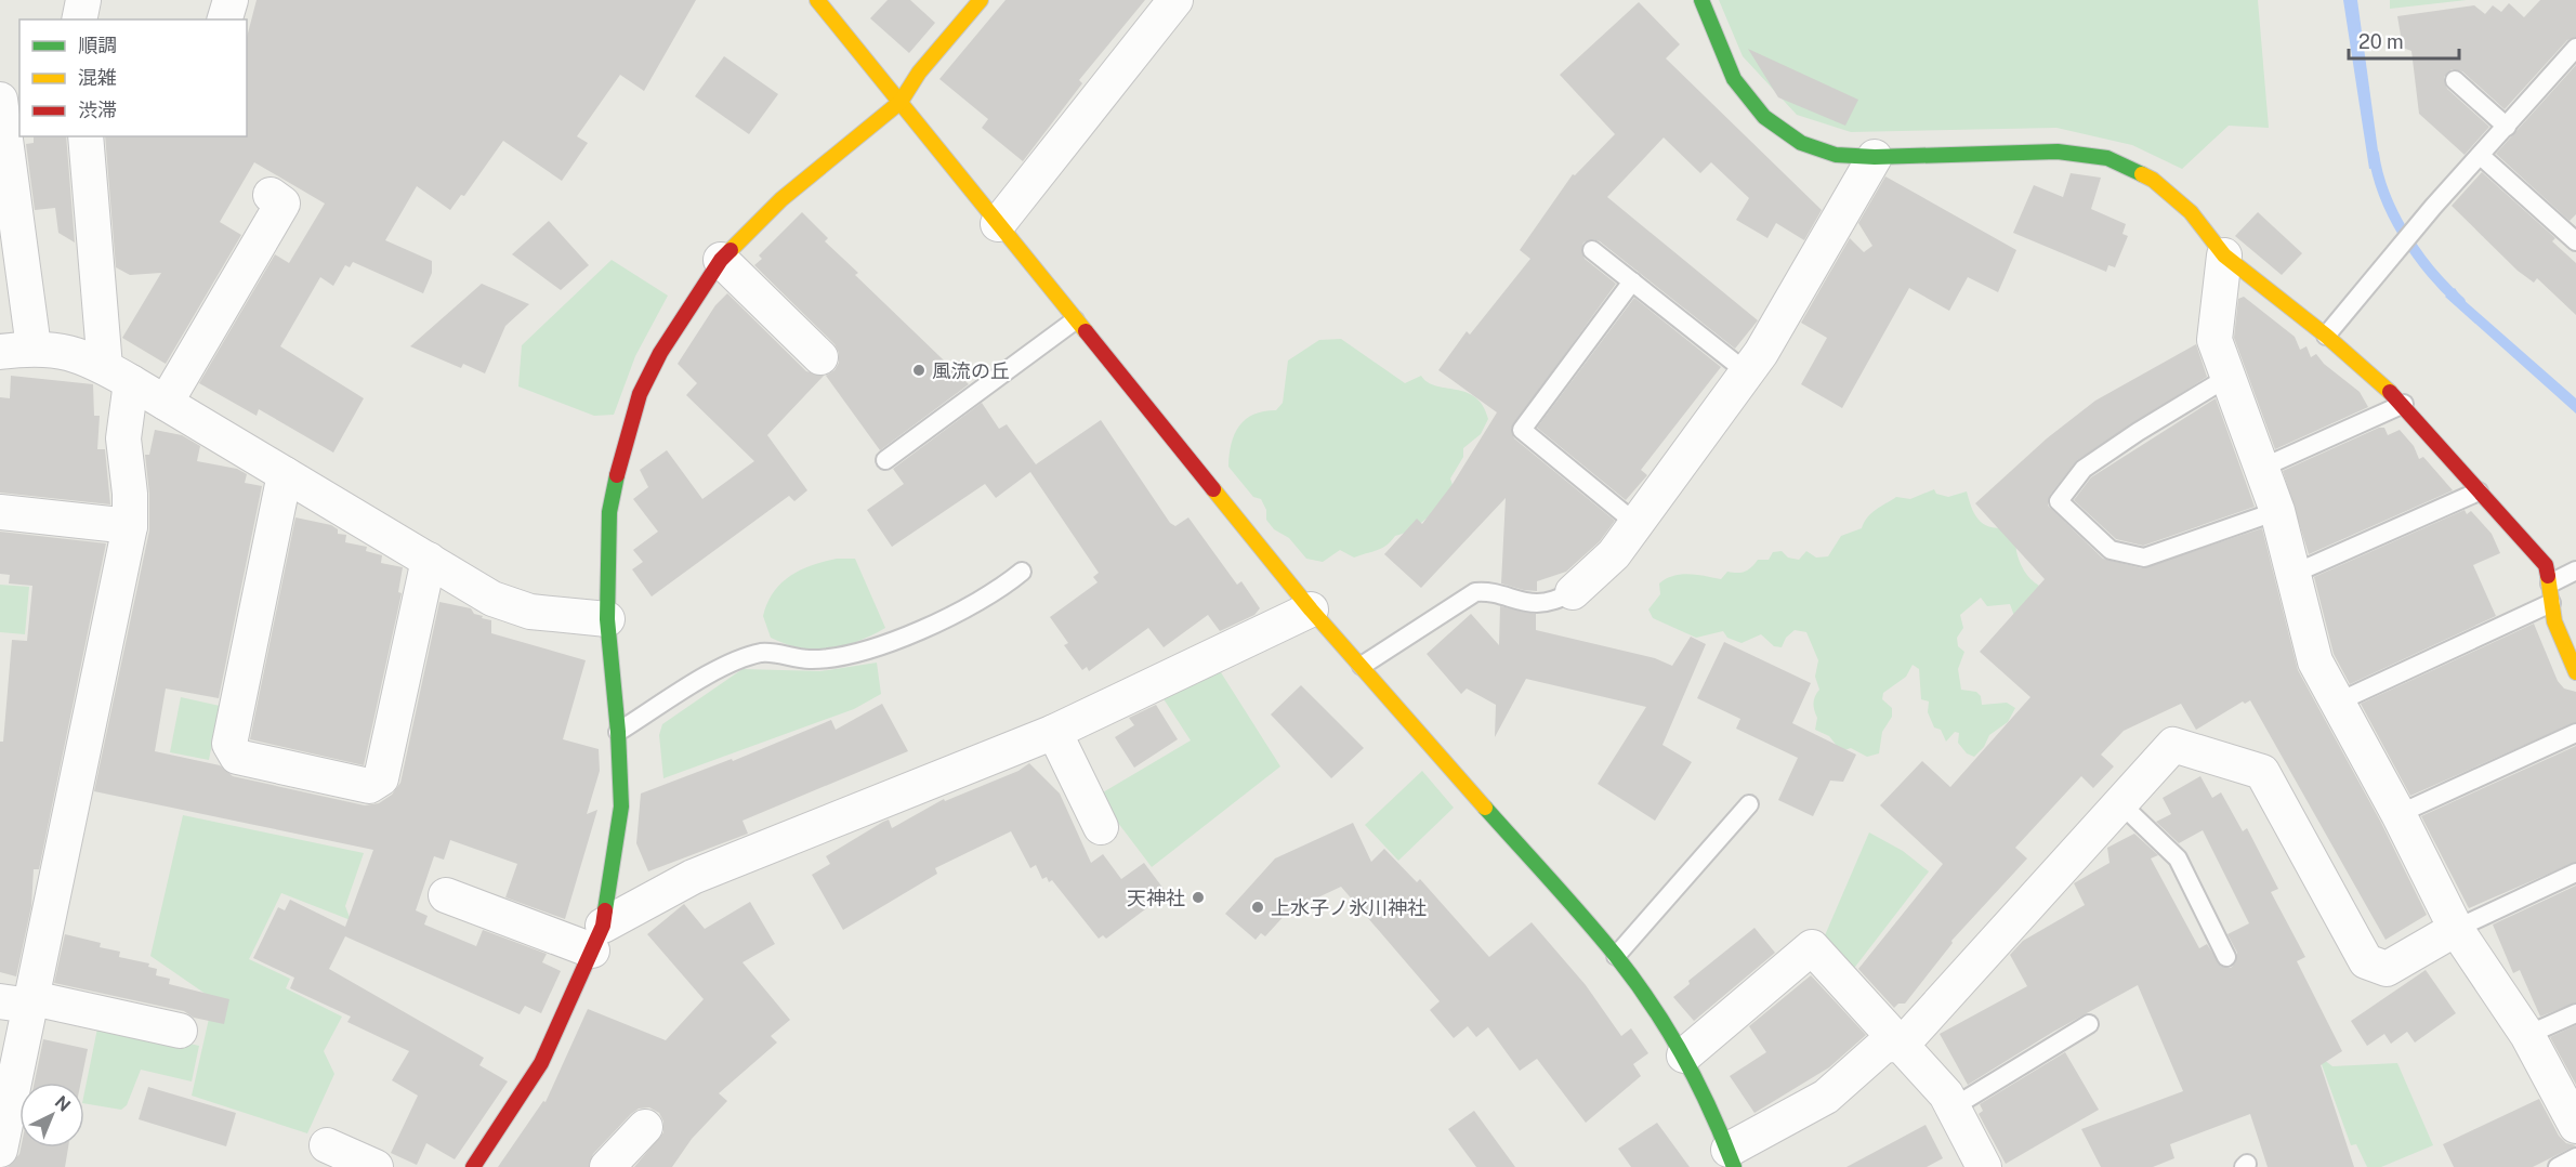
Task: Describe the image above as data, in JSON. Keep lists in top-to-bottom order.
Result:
{
  "places": ["風流の丘", "天神社", "上水子ノ氷川神社"],
  "legend": ["順調", "混雑", "渋滞"],
  "scale_bar": "20 m",
  "north": "top right"
}
